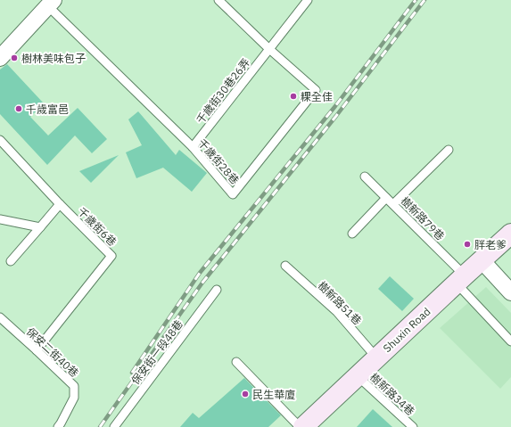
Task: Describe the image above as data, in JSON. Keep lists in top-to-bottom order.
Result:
{
  "streets": {
    "main road": ["Shuxin Road"],
    "lane": [
      "千歲街30巷26弄",
      "千歲街28巷",
      "樹新路79巷",
      "千歲街6巷",
      "樹新路51巷",
      "保安二街40巷",
      "保安街一段48巷",
      "樹新路34巷"
    ]
  },
  "crossings": [
    ["千歲街30巷26弄", "千歲街28巷"],
    ["樹新路79巷", "Shuxin Road"],
    ["千歲街6巷", "保安二街40巷"],
    ["樹新路51巷", "Shuxin Road"],
    ["Shuxin Road", "樹新路34巷"]
  ],
  "places": [
    "樹林美味包子",
    "粿全佳",
    "千歲富邑",
    "胖老爹",
    "民生華廈"
  ]
}
